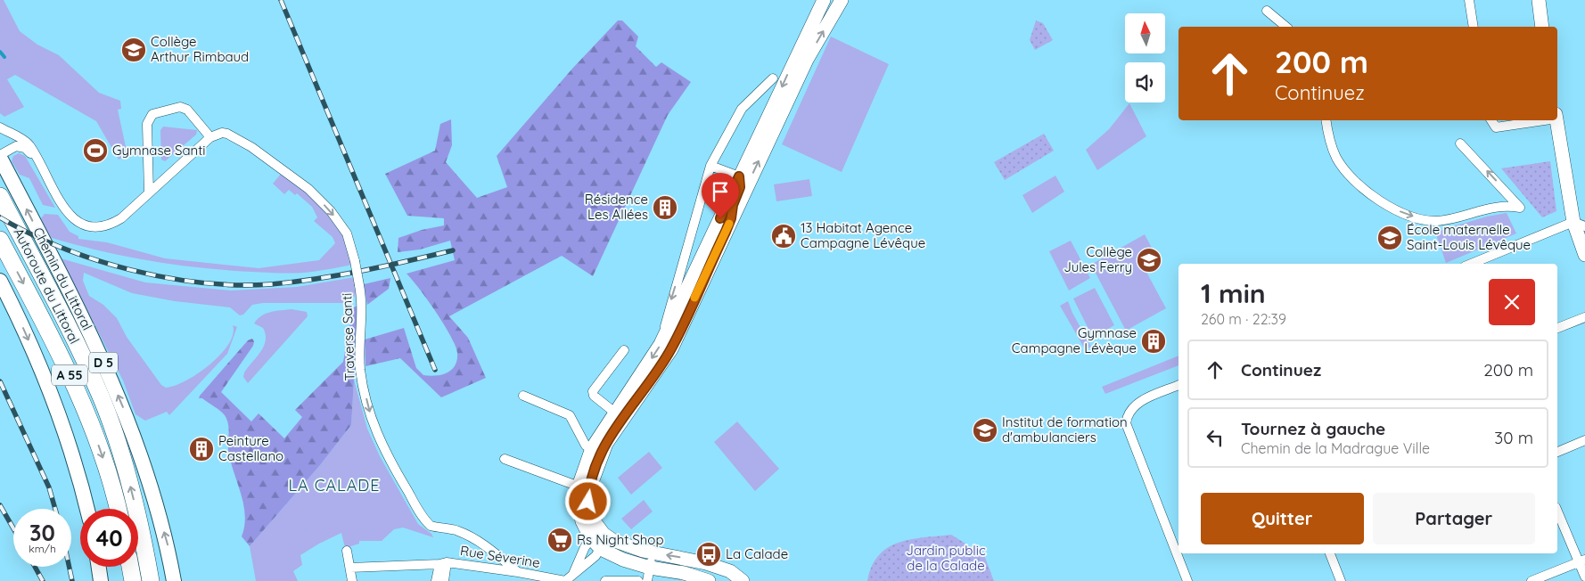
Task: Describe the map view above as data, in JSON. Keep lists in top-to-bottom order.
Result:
{
  "streets": {
    "highway": ["Autoroute du Littoral", "A 55"],
    "main road": ["Chemin du Littoral", "D 5"],
    "street": ["Traverse Santi", "Rue Séverine"]
  },
  "crossings": [
    ["Traverse Santi", "Rue Séverine"]
  ],
  "one_way": ["Traverse Santi"],
  "districts": ["LA CALADE"],
  "parks": ["Jardin public de la Calade"],
  "places": {
    "school or university": [
      "Collège Arthur Rimbaud",
      "École maternelle Saint-Louis Lévêque",
      "Collège Jules Ferry",
      "Institut de formation d'ambulanciers"
    ],
    "sports": ["Gymnase Santi"],
    "building": ["Résidence Les Allées", "Gymnase Campagne Lévèque", "Peinture Castellano"],
    "public building": ["13 Habitat Agence Campagne Lévêque"],
    "supermarket": ["Rs Night Shop"],
    "bus stop": ["La Calade"]
  },
  "north": "top",
  "page": {
    "turn": ["200 m", "Continuez"],
    "heading": ["1 min", "260 m · 22:39"],
    "list": [
      {
        "name": "Continuez",
        "value": "200 m"
      },
      {
        "name": "Tournez à gauche",
        "note": "Chemin de la Madrague Ville",
        "value": "30 m"
      }
    ],
    "buttons": ["Quitter", "Partager"],
    "speed": "30 km/h",
    "limit": "40"
  }
}
